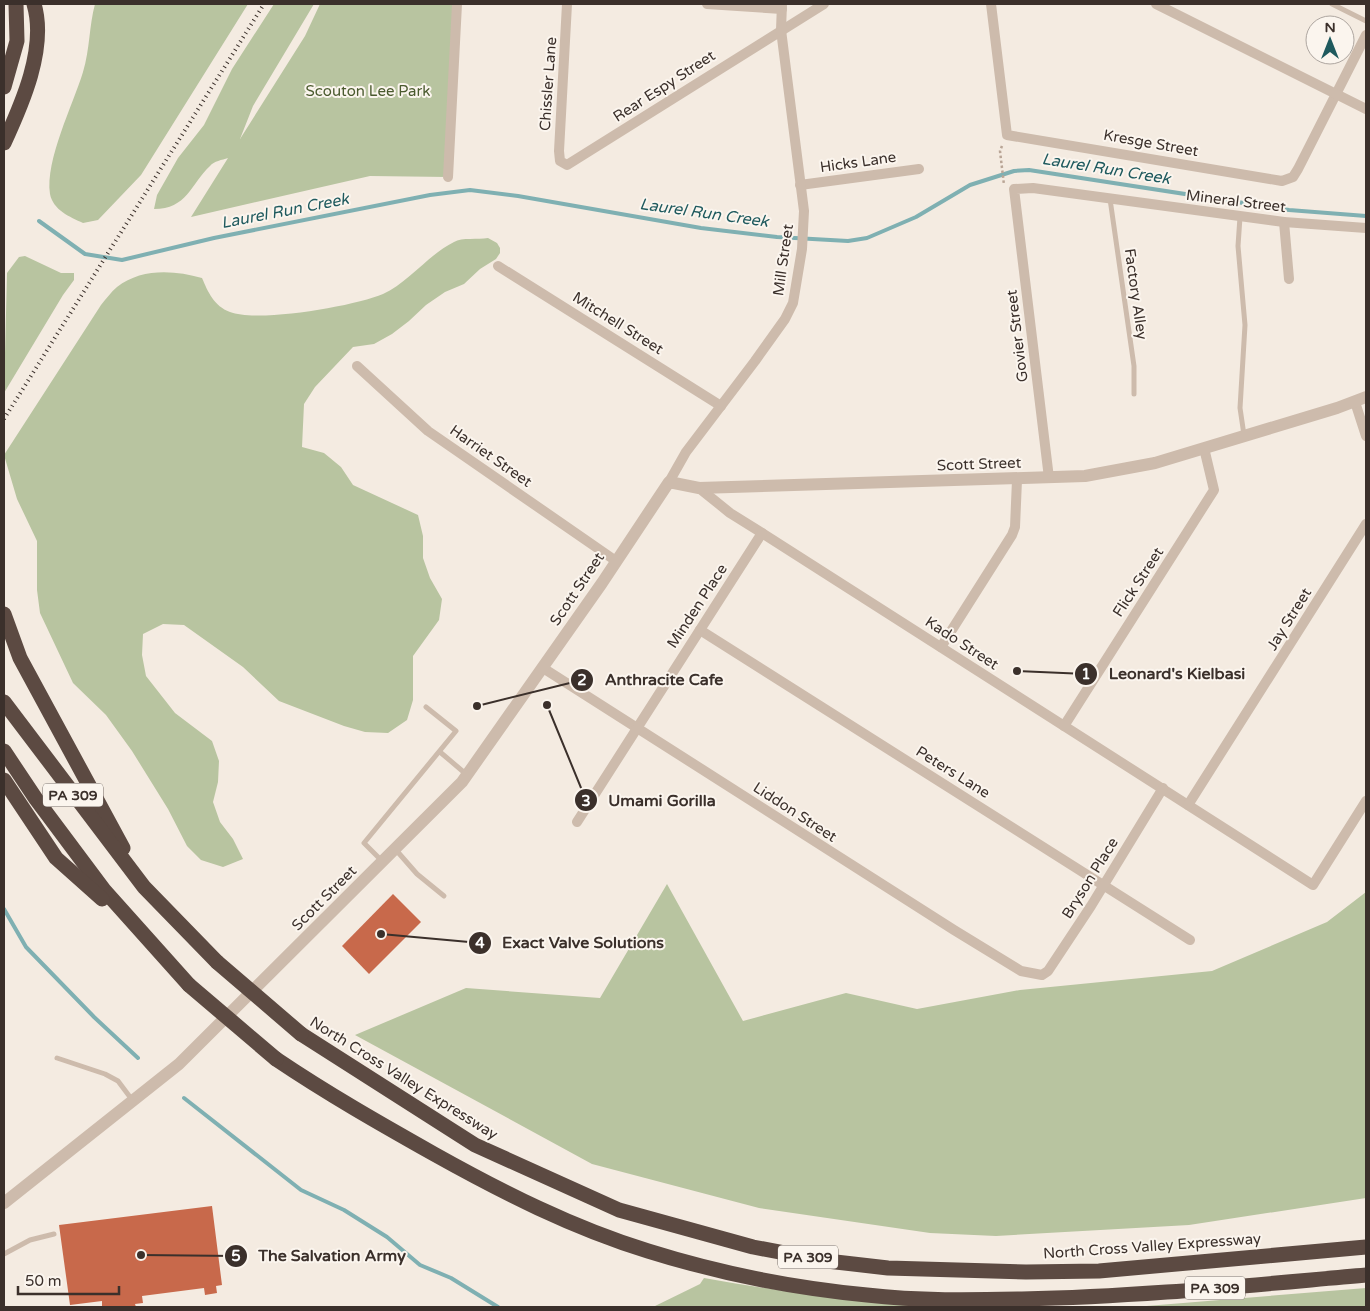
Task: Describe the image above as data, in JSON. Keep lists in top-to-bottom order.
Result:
{
  "streets": {
    "highway": ["PA 309", "North Cross Valley Expressway"],
    "street": [
      "Chissler Lane",
      "Rear Espy Street",
      "Kresge Street",
      "Hicks Lane",
      "Mineral Street",
      "Mill Street",
      "Mitchell Street",
      "Govier Street",
      "Harriet Street",
      "Scott Street",
      "Flick Street",
      "Minden Place",
      "Jay Street",
      "Kado Street",
      "Peters Lane",
      "Liddon Street",
      "Bryson Place"
    ],
    "lane": ["Factory Alley"]
  },
  "crossings": [
    ["Chissler Lane", "Rear Espy Street"],
    ["Rear Espy Street", "Mill Street"],
    ["Hicks Lane", "Mill Street"],
    ["Mineral Street", "Factory Alley"],
    ["Mineral Street", "Govier Street"],
    ["Mill Street", "Mitchell Street"],
    ["Mill Street", "Scott Street"],
    ["Govier Street", "Scott Street"],
    ["Harriet Street", "Scott Street"],
    ["Scott Street", "Flick Street"],
    ["Scott Street", "Kado Street"],
    ["Scott Street", "Liddon Street"],
    ["Flick Street", "Kado Street"],
    ["Minden Place", "Kado Street"],
    ["Minden Place", "Peters Lane"],
    ["Minden Place", "Liddon Street"],
    ["Jay Street", "Kado Street"],
    ["Kado Street", "Bryson Place"],
    ["Peters Lane", "Bryson Place"],
    ["Liddon Street", "Bryson Place"]
  ],
  "water": ["Laurel Run Creek"],
  "parks": ["Scouton Lee Park"],
  "places": [
    "Leonard's Kielbasi",
    "Umami Gorilla",
    "Anthracite Cafe",
    "Exact Valve Solutions",
    "The Salvation Army"
  ],
  "scale_bar": "50 m",
  "north": "top"
}
